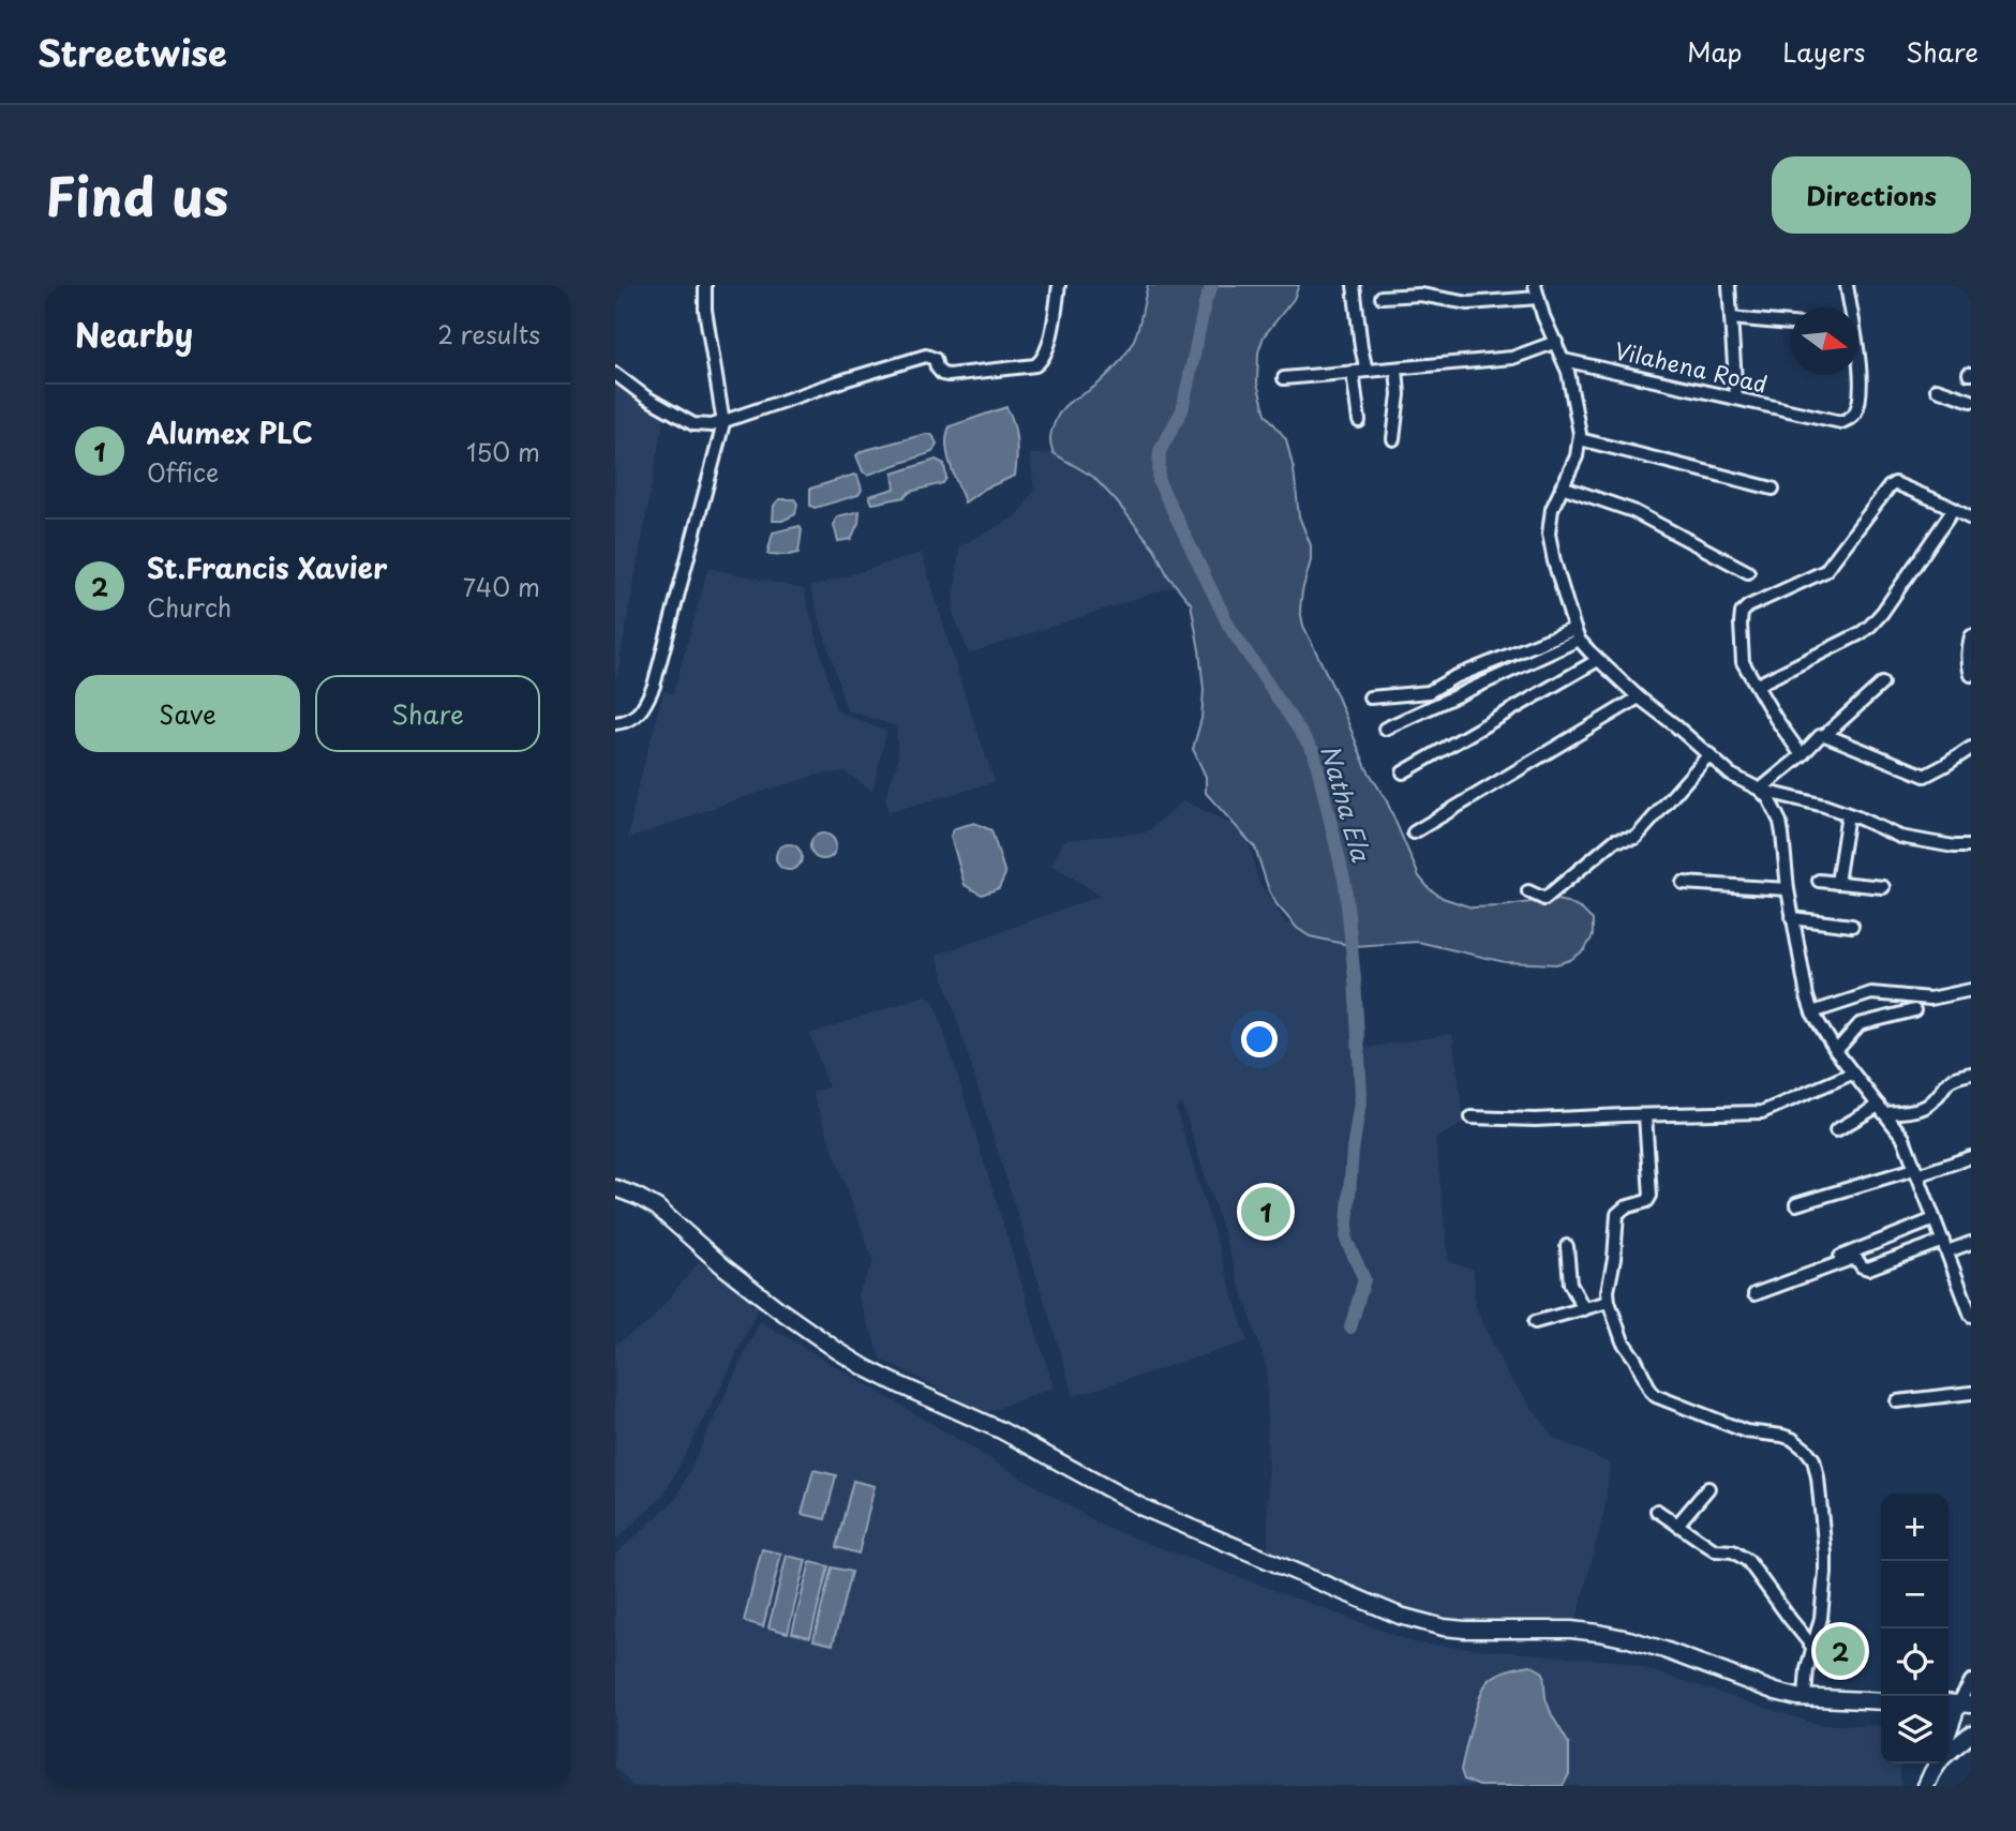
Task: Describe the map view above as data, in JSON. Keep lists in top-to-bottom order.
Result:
{
  "streets": {
    "street": ["Vilahena Road"]
  },
  "water": ["Natha Ela"],
  "north": "right",
  "page": {
    "header": "Streetwise",
    "nav": ["Map", "Layers", "Share"],
    "title": "Find us",
    "buttons": [
      "Directions",
      ["Save", "Share"]
    ],
    "heading": ["Nearby", "2 results"],
    "list": [
      {
        "mark": "1",
        "name": "Alumex PLC",
        "note": "Office",
        "value": "150 m"
      },
      {
        "mark": "2",
        "name": "St.Francis Xavier",
        "note": "Church",
        "value": "740 m"
      }
    ],
    "pins": ["1", "2"],
    "map_buttons": ["+", "−"]
  }
}
